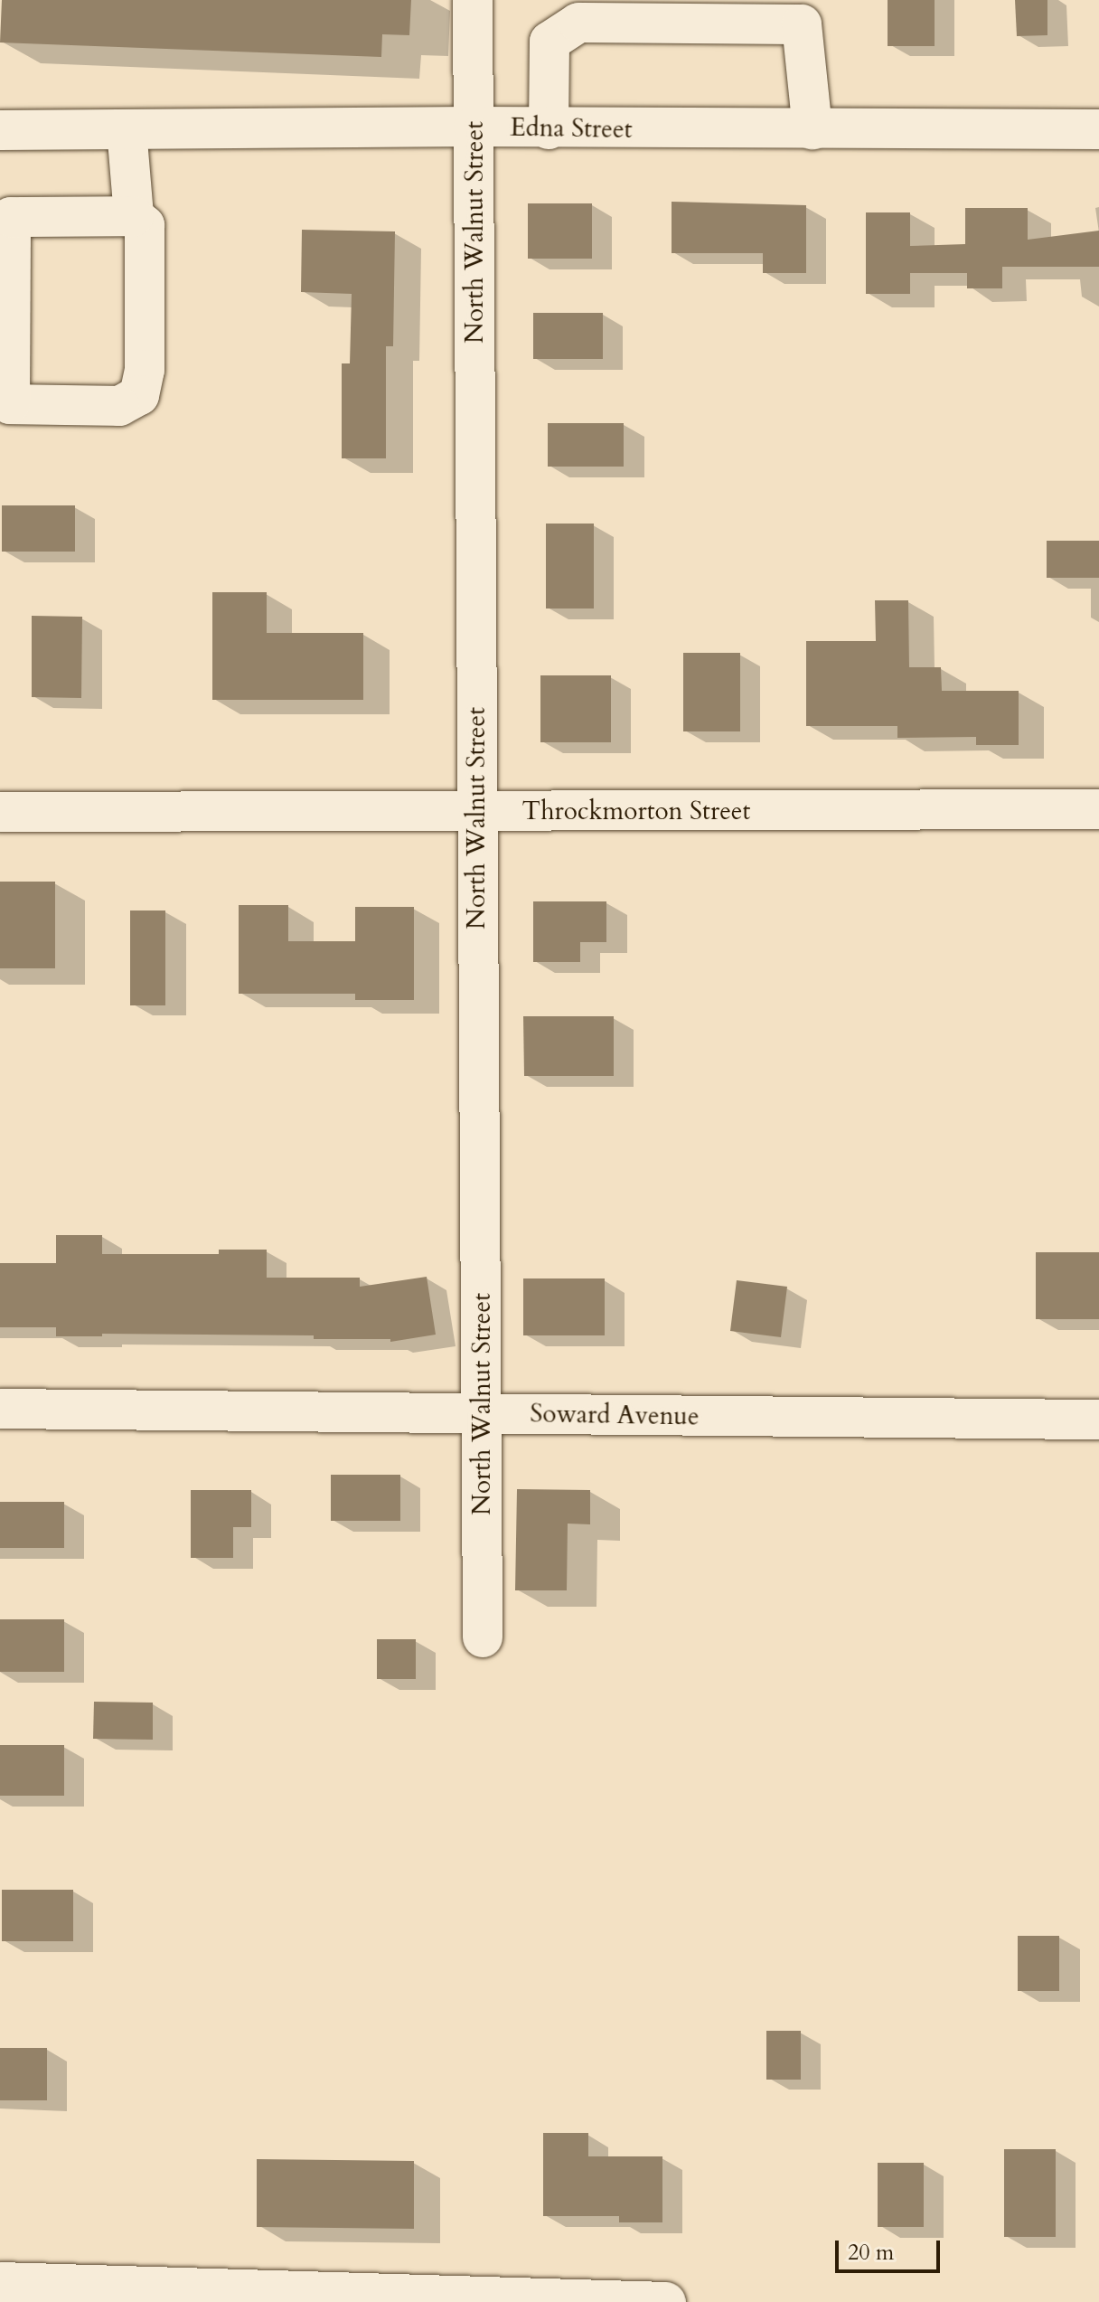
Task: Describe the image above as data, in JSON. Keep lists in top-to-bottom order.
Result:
{
  "streets": {
    "street": [
      "Edna Street",
      "North Walnut Street",
      "Throckmorton Street",
      "Soward Avenue"
    ]
  },
  "crossings": [
    ["Edna Street", "North Walnut Street"],
    ["North Walnut Street", "Throckmorton Street"],
    ["North Walnut Street", "Soward Avenue"]
  ],
  "scale_bar": "20 m"
}
